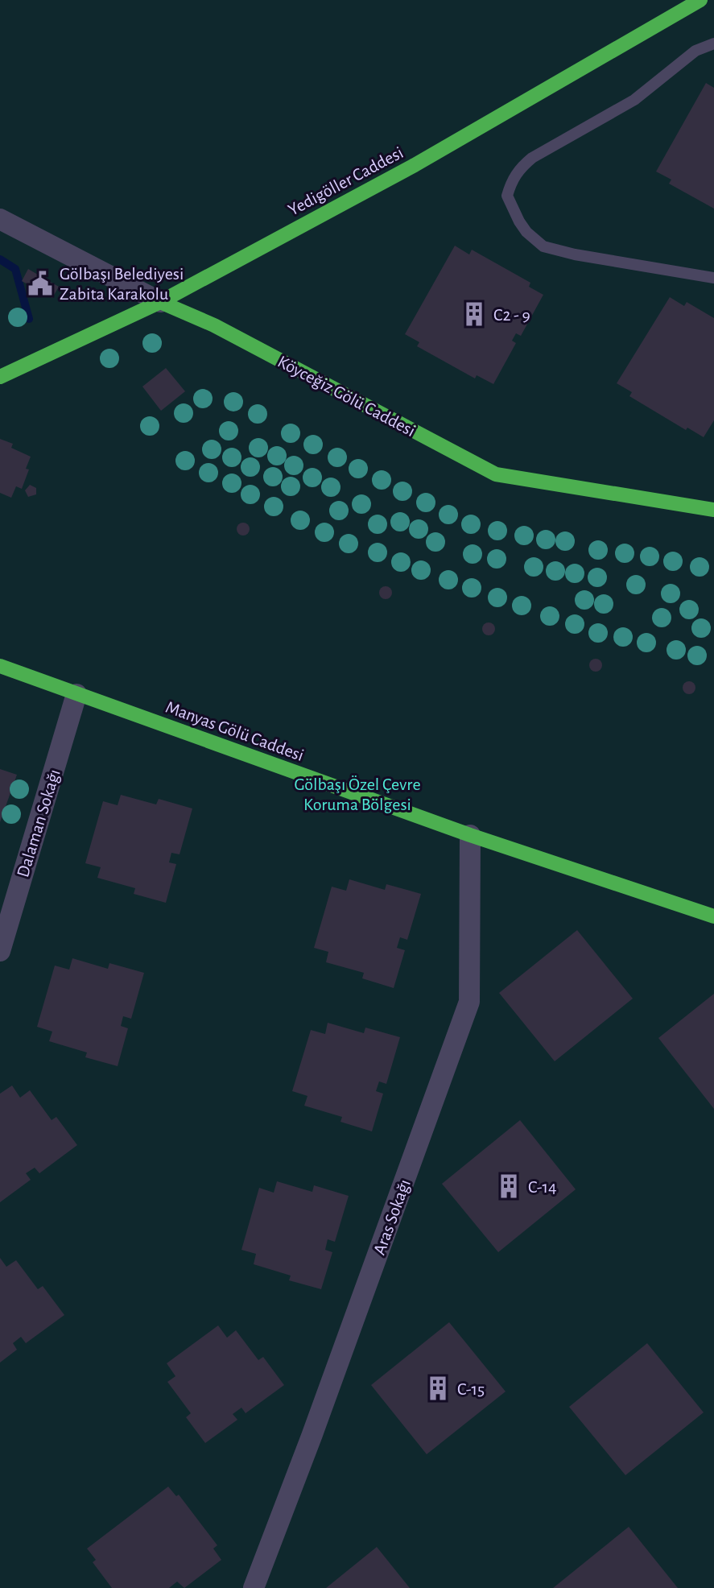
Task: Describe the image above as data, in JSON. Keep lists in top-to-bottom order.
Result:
{
  "streets": {
    "street": [
      "Yedigöller Caddesi",
      "Köyceğiz Gölü Caddesi",
      "Manyas Gölü Caddesi",
      "Dalaman Sokağı",
      "Aras Sokağı"
    ]
  },
  "crossings": [
    ["Yedigöller Caddesi", "Köyceğiz Gölü Caddesi"],
    ["Manyas Gölü Caddesi", "Dalaman Sokağı"],
    ["Manyas Gölü Caddesi", "Aras Sokağı"]
  ],
  "parks": ["Gölbaşı Özel Çevre Koruma Bölgesi"],
  "places": {
    "public building": ["Gölbaşı Belediyesi Zabita Karakolu"],
    "building": ["C2 - 9", "C-14", "C-15"]
  }
}
